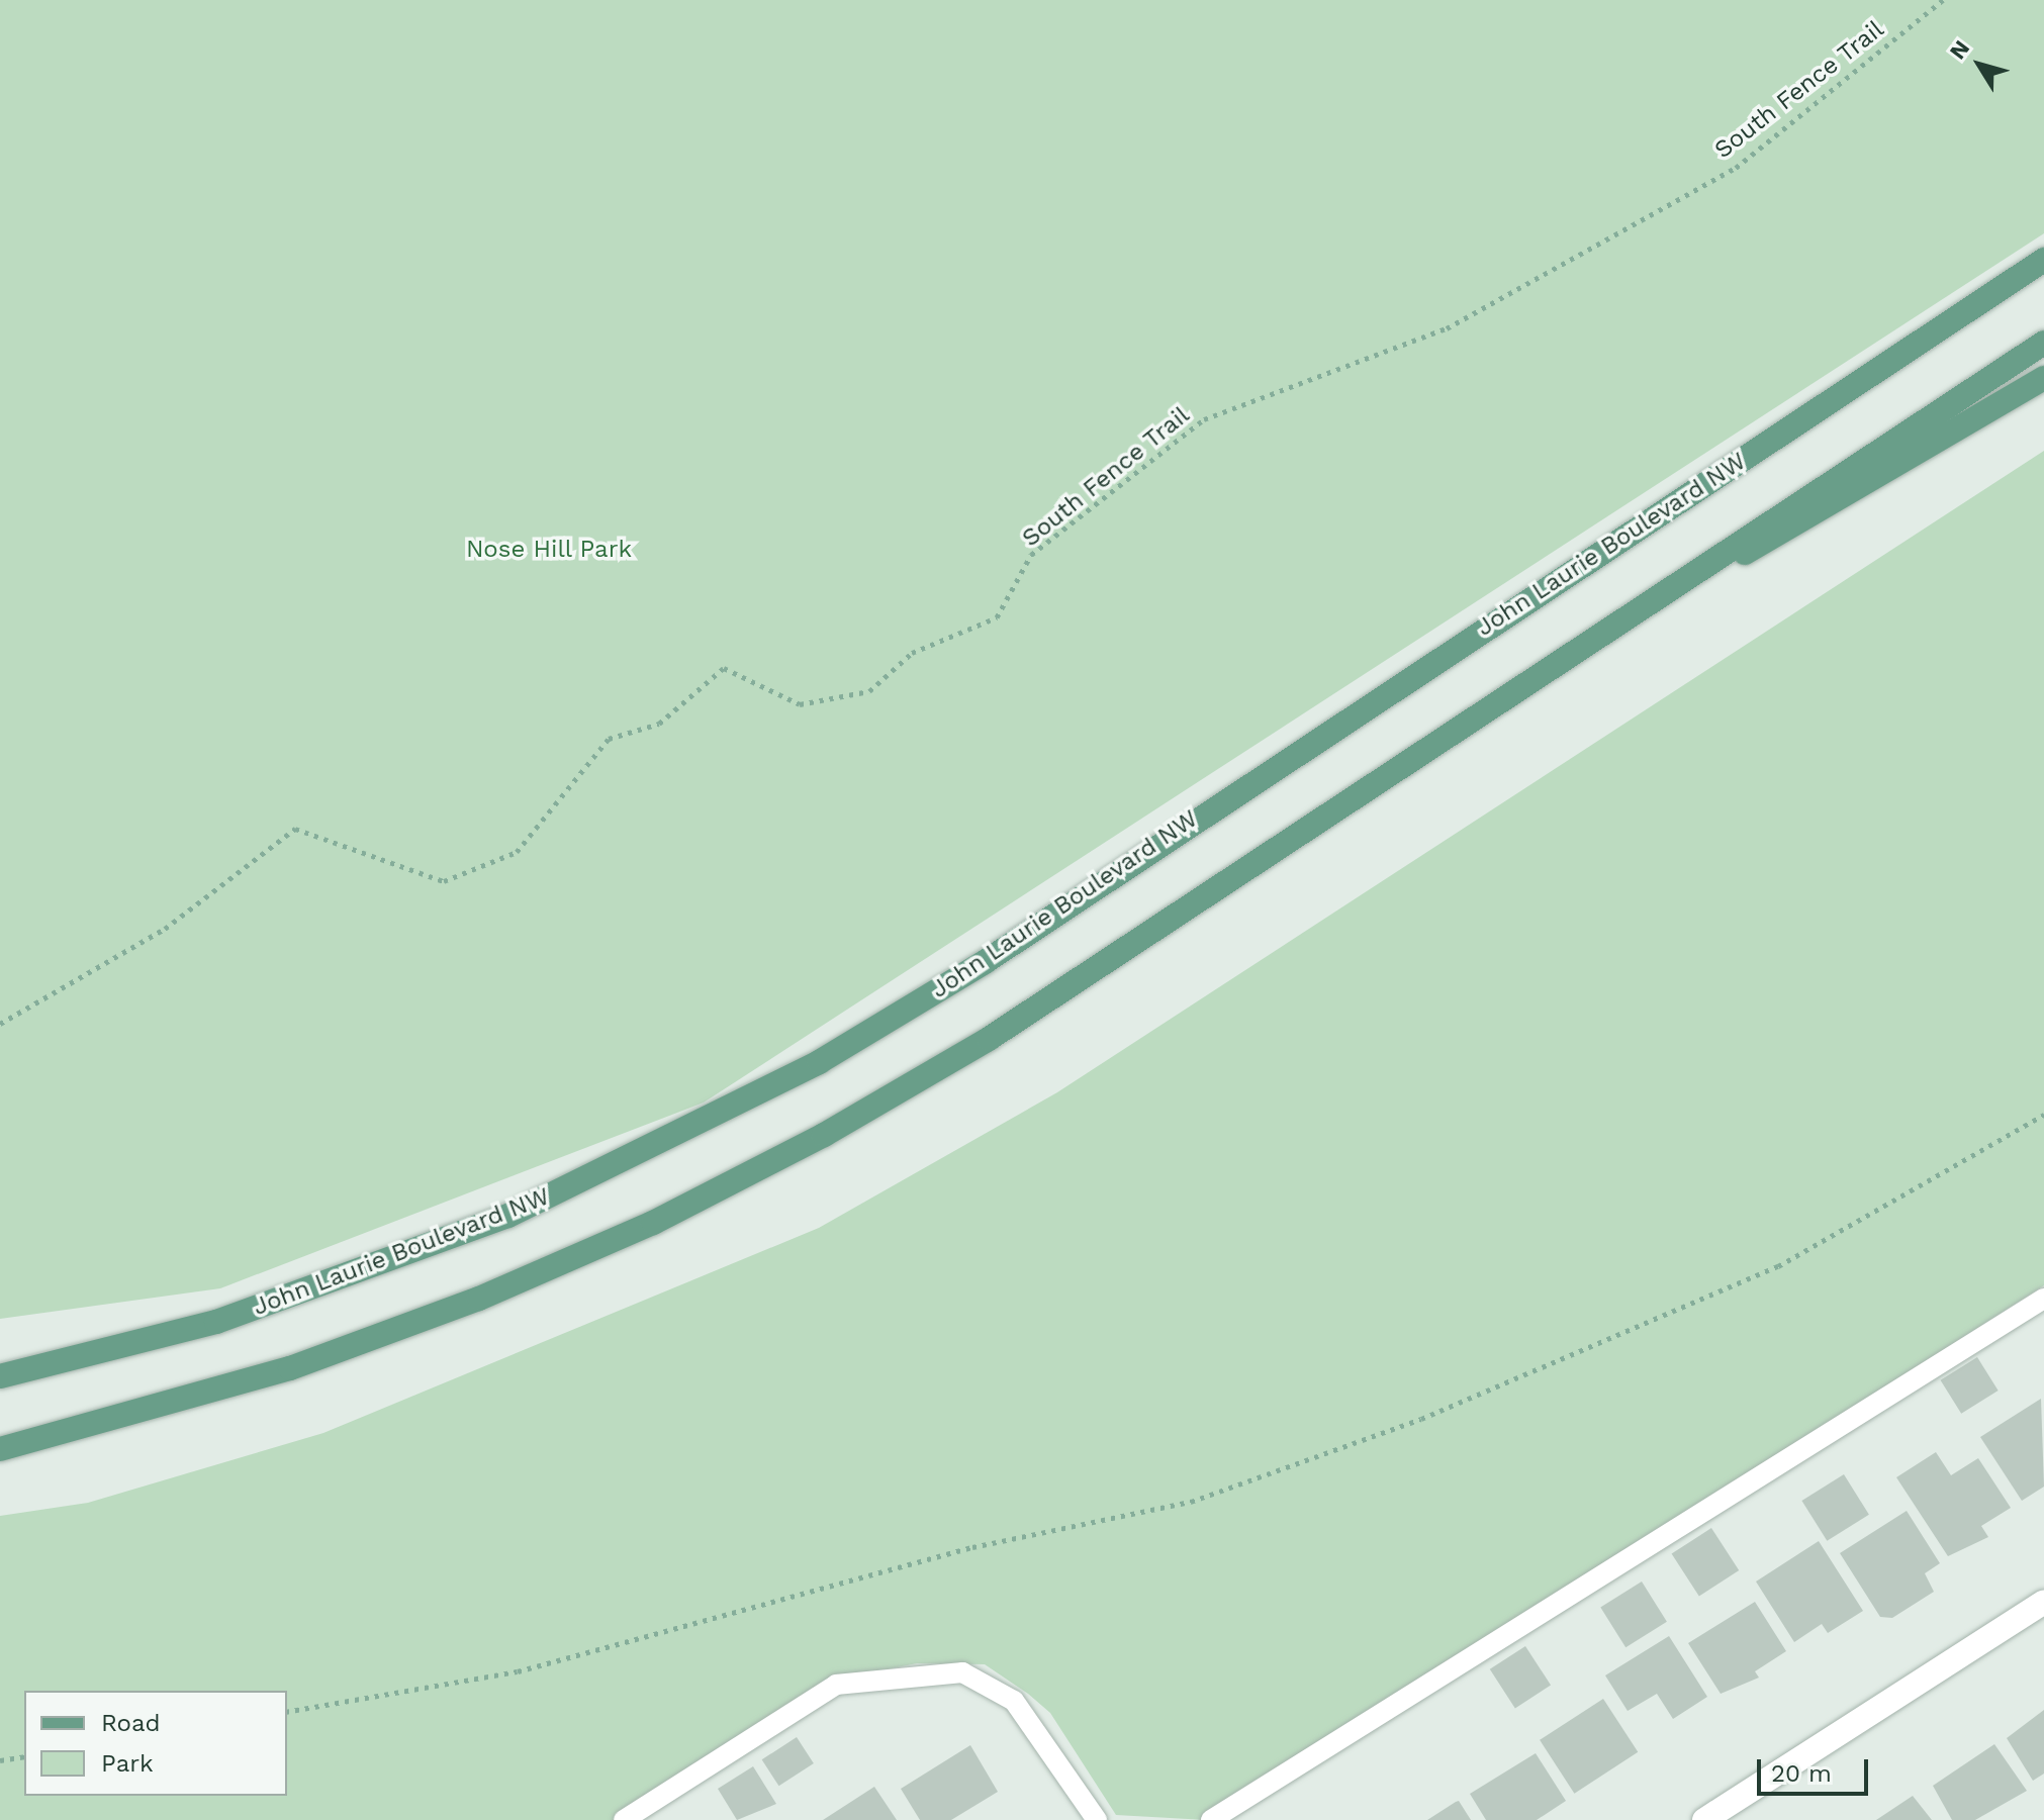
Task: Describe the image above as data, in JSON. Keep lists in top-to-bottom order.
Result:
{
  "streets": {
    "main road": ["John Laurie Boulevard NW"],
    "path": ["South Fence Trail"]
  },
  "parks": ["Nose Hill Park"],
  "legend": ["Road", "Park"],
  "scale_bar": "20 m",
  "north": "top left"
}
